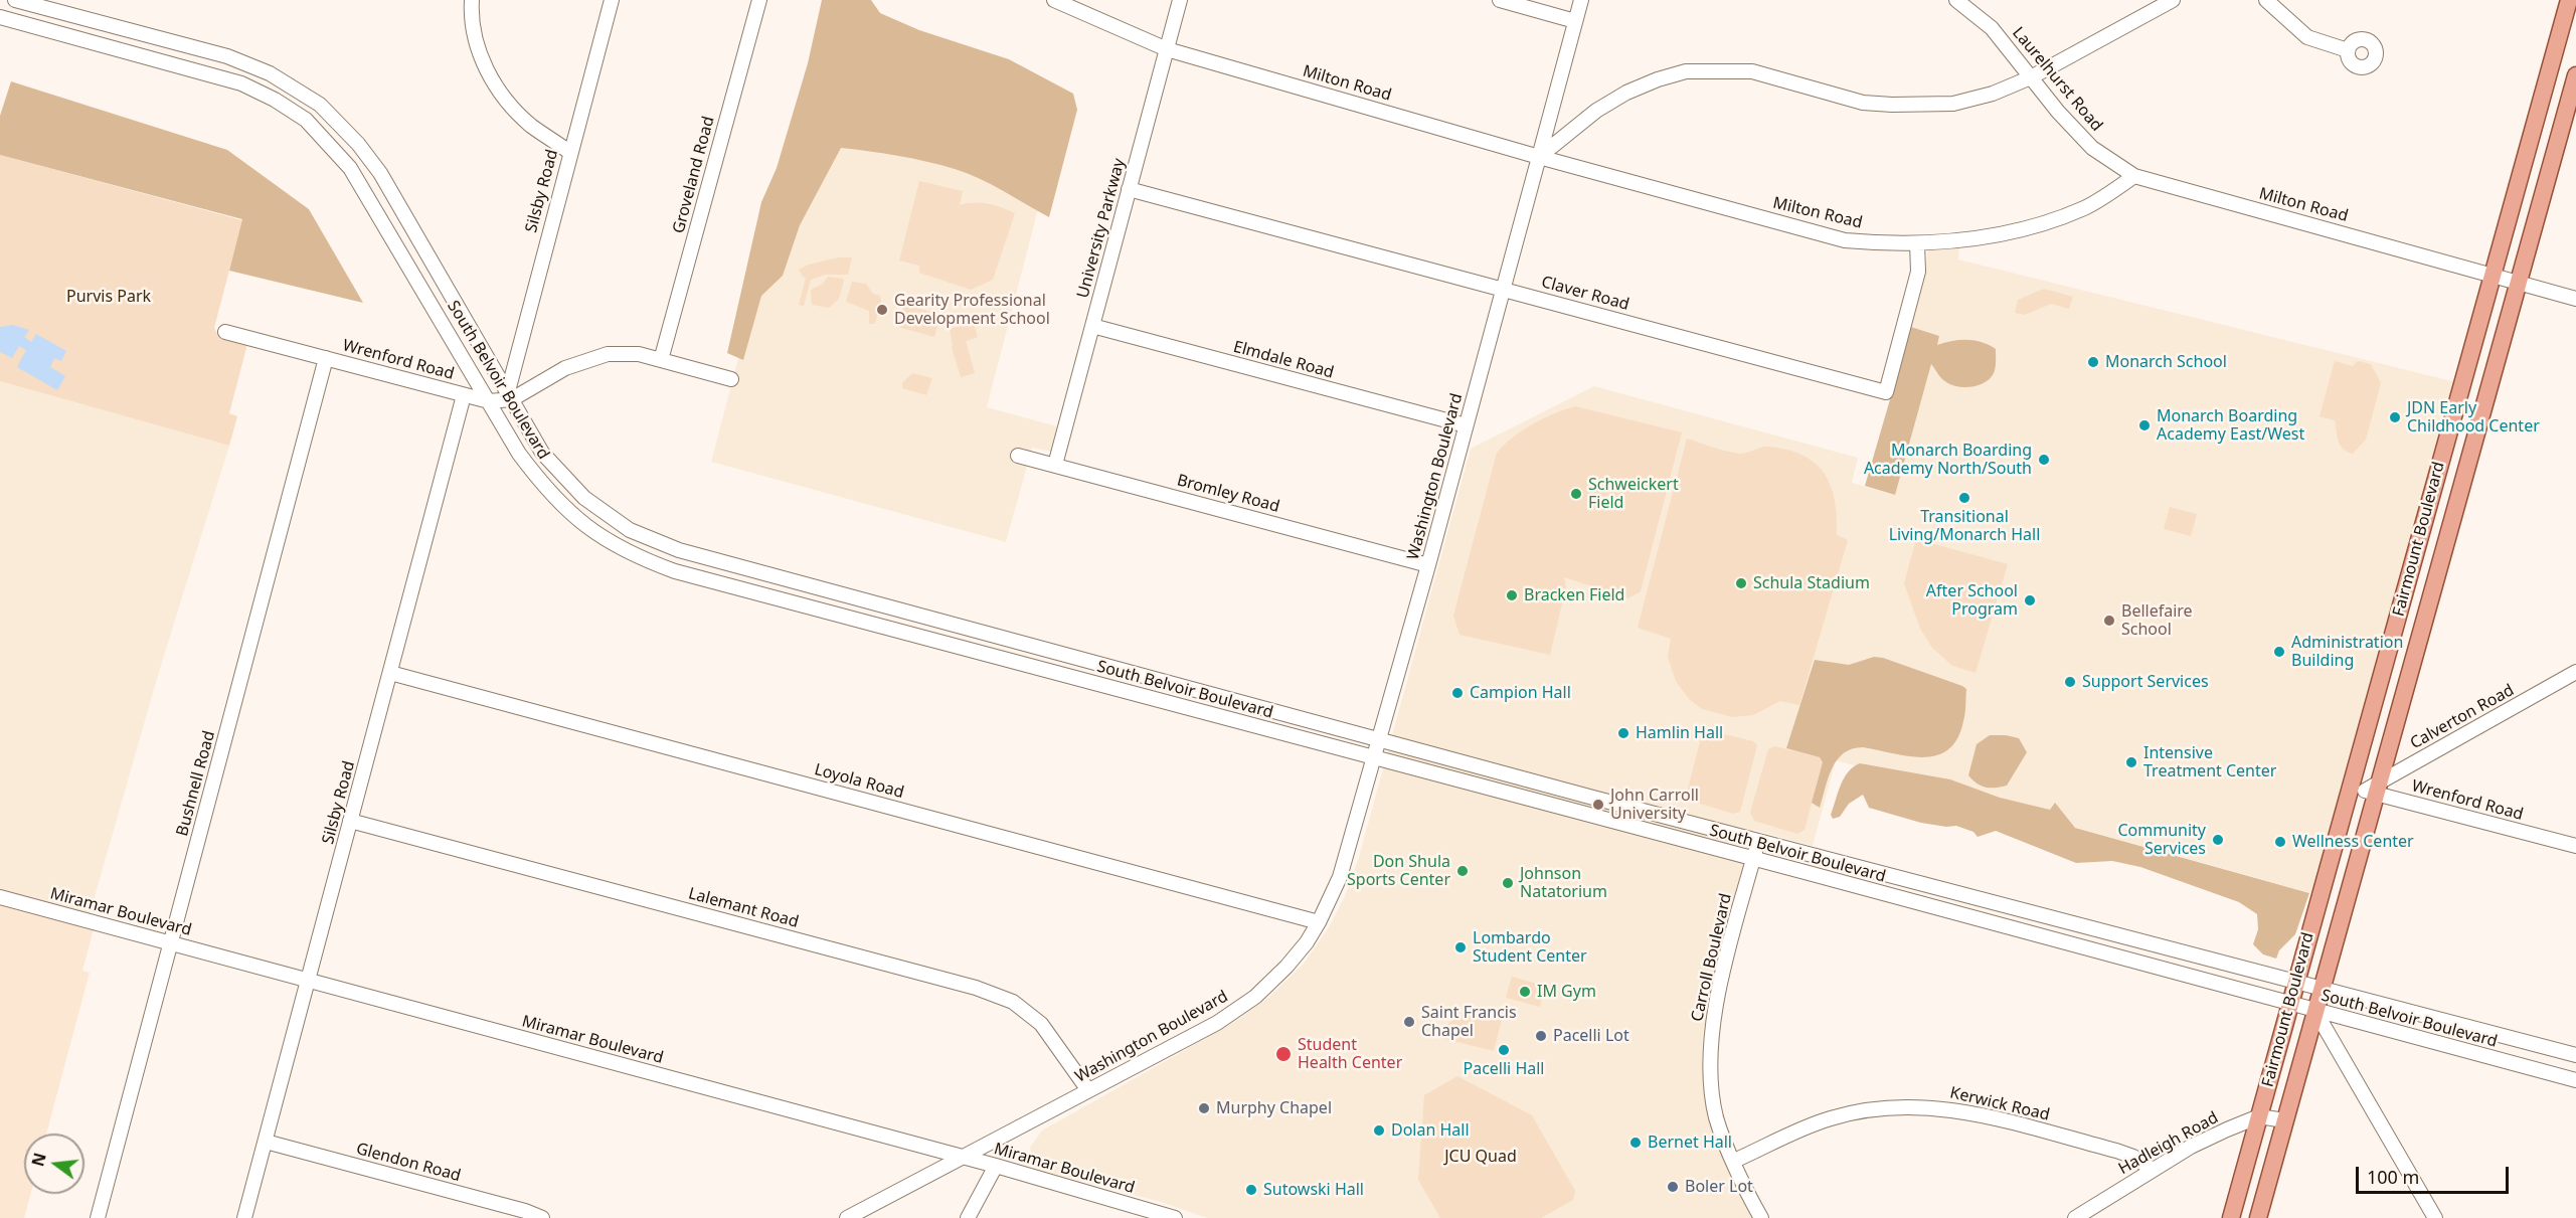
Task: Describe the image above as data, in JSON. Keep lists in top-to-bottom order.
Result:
{
  "streets": {
    "main road": ["Fairmount Boulevard"],
    "street": [
      "Laurelhurst Road",
      "Milton Road",
      "Groveland Road",
      "Silsby Road",
      "University Parkway",
      "Claver Road",
      "Wrenford Road",
      "Elmdale Road",
      "South Belvoir Boulevard",
      "Washington Boulevard",
      "Bromley Road",
      "Calverton Road",
      "Loyola Road",
      "Bushnell Road",
      "Lalemant Road",
      "Miramar Boulevard",
      "Carroll Boulevard",
      "Kerwick Road",
      "Hadleigh Road",
      "Glendon Road"
    ]
  },
  "crossings": [
    ["Laurelhurst Road", "Milton Road"],
    ["Milton Road", "University Parkway"],
    ["Milton Road", "Claver Road"],
    ["Milton Road", "Washington Boulevard"],
    ["Milton Road", "Fairmount Boulevard"],
    ["Groveland Road", "Wrenford Road"],
    ["Silsby Road", "Wrenford Road"],
    ["Silsby Road", "South Belvoir Boulevard"],
    ["Silsby Road", "Loyola Road"],
    ["Silsby Road", "Lalemant Road"],
    ["Silsby Road", "Miramar Boulevard"],
    ["Silsby Road", "Glendon Road"],
    ["University Parkway", "Claver Road"],
    ["University Parkway", "Elmdale Road"],
    ["University Parkway", "Bromley Road"],
    ["Claver Road", "Washington Boulevard"],
    ["Wrenford Road", "South Belvoir Boulevard"],
    ["Wrenford Road", "Fairmount Boulevard"],
    ["Wrenford Road", "Calverton Road"],
    ["Wrenford Road", "Bushnell Road"],
    ["Elmdale Road", "Washington Boulevard"],
    ["South Belvoir Boulevard", "Washington Boulevard"],
    ["South Belvoir Boulevard", "Fairmount Boulevard"],
    ["South Belvoir Boulevard", "Carroll Boulevard"],
    ["Washington Boulevard", "Bromley Road"],
    ["Washington Boulevard", "Loyola Road"],
    ["Washington Boulevard", "Lalemant Road"],
    ["Washington Boulevard", "Miramar Boulevard"],
    ["Fairmount Boulevard", "Calverton Road"],
    ["Fairmount Boulevard", "Hadleigh Road"],
    ["Bushnell Road", "Miramar Boulevard"],
    ["Carroll Boulevard", "Kerwick Road"],
    ["Kerwick Road", "Hadleigh Road"]
  ],
  "parks": ["Purvis Park", "JCU Quad"],
  "places": [
    "Gearity Professional Development School",
    "Monarch School",
    "JDN Early Childhood Center",
    "Monarch Boarding Academy East/West",
    "Monarch Boarding Academy North/South",
    "Schweickert Field",
    "Transitional Living/Monarch Hall",
    "Schula Stadium",
    "Bracken Field",
    "After School Program",
    "Bellefaire School",
    "Administration Building",
    "Support Services",
    "Campion Hall",
    "Hamlin Hall",
    "Intensive Treatment Center",
    "John Carroll University",
    "Community Services",
    "Wellness Center",
    "Don Shula Sports Center",
    "Johnson Natatorium",
    "Lombardo Student Center",
    "IM Gym",
    "Saint Francis Chapel",
    "Pacelli Lot",
    "Pacelli Hall",
    "Student Health Center",
    "Murphy Chapel",
    "Dolan Hall",
    "Bernet Hall",
    "Boler Lot",
    "Sutowski Hall"
  ],
  "scale_bar": "100 m",
  "north": "left"
}
